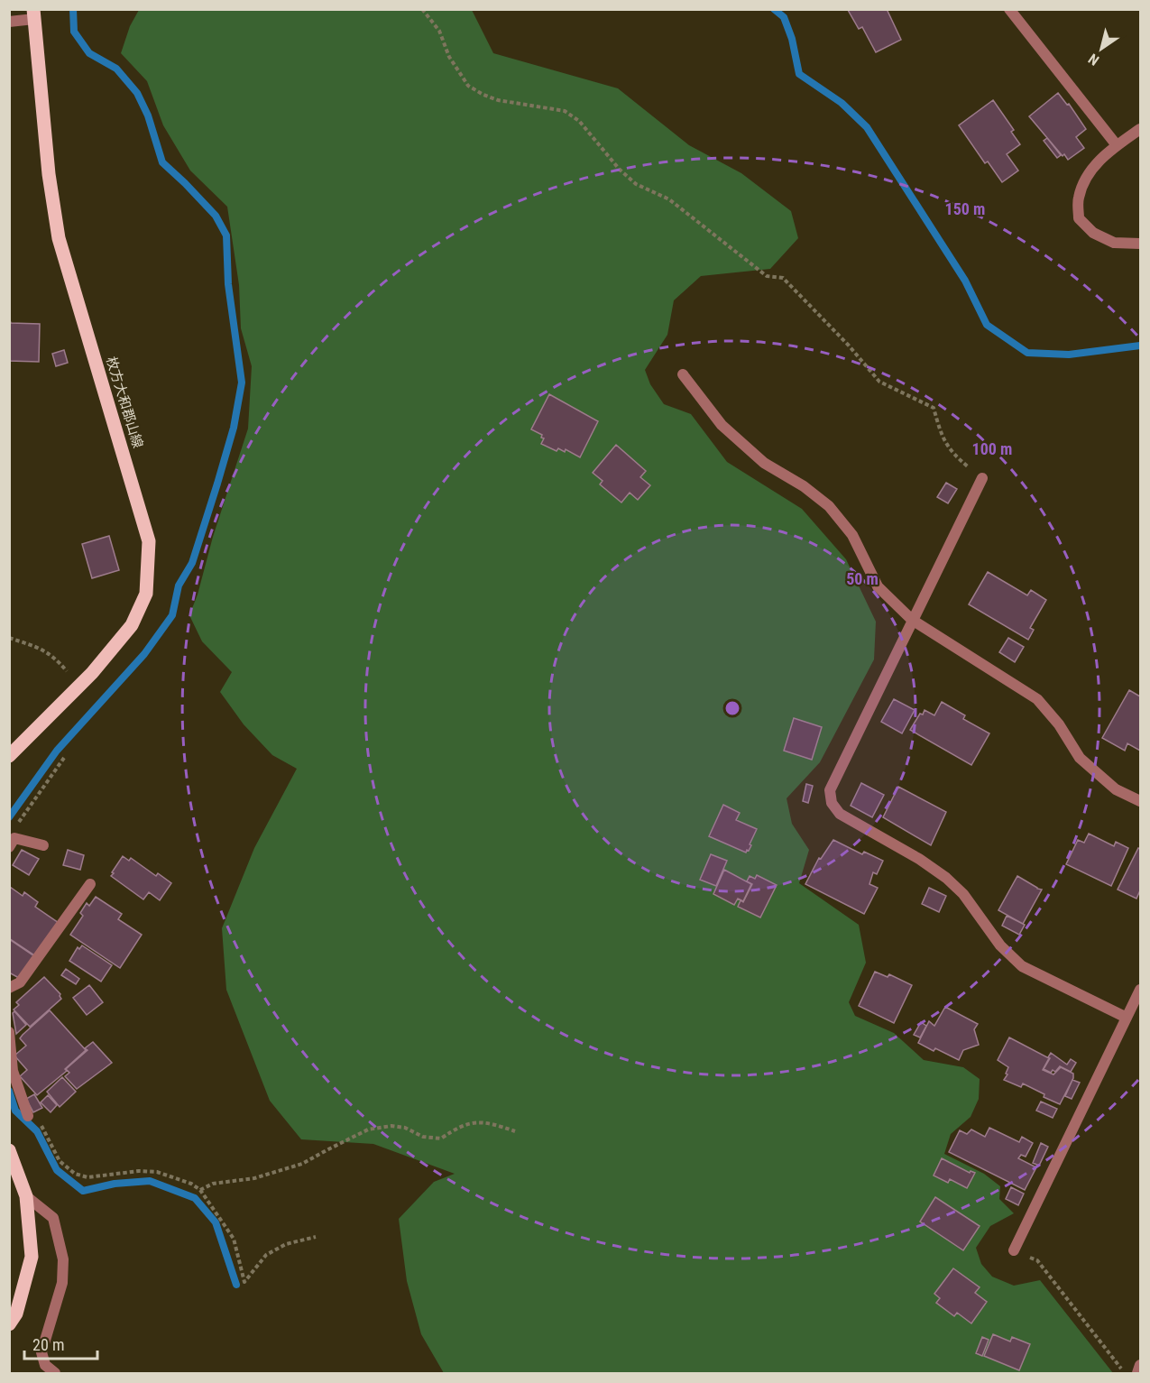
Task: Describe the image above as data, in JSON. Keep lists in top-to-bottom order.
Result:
{
  "streets": {
    "main road": ["枚方大和郡山線"]
  },
  "scale_bar": "20 m",
  "north": "bottom left",
  "rings": ["150 m", "100 m", "50 m"]
}
